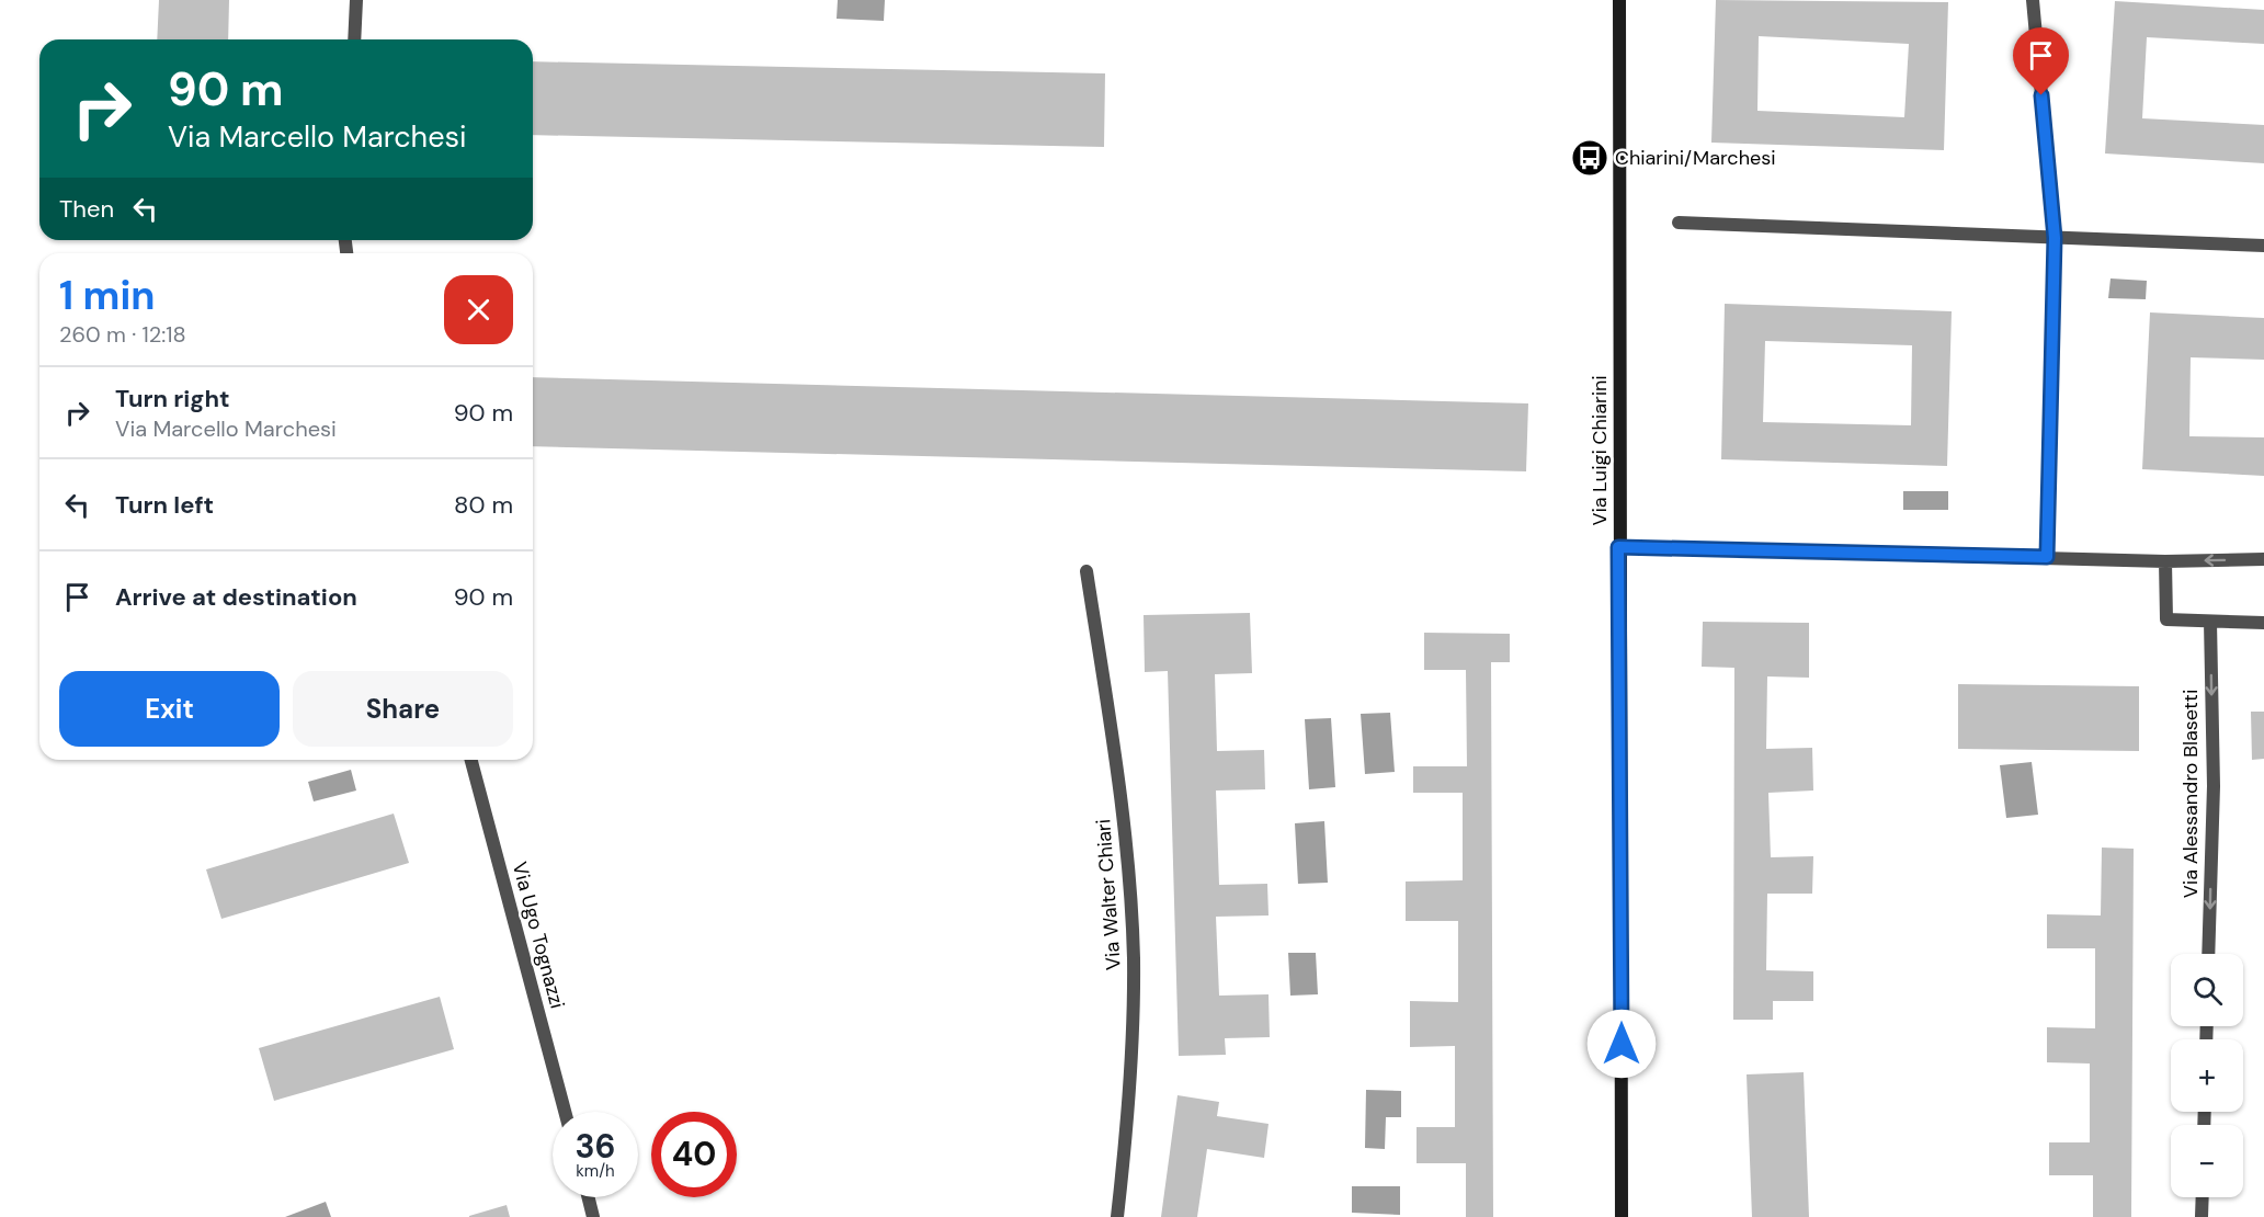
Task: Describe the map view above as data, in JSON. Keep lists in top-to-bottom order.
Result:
{
  "streets": {
    "street": [
      "Via Luigi Chiarini",
      "Via Alessandro Blasetti",
      "Via Walter Chiari",
      "Via Ugo Tognazzi"
    ]
  },
  "one_way": ["Via Alessandro Blasetti"],
  "places": {
    "bus stop": ["Chiarini/Marchesi"]
  },
  "page": {
    "turn": ["90 m", "Via Marcello Marchesi"],
    "then": "Then",
    "heading": ["1 min", "260 m · 12:18"],
    "list": [
      {
        "name": "Turn right",
        "note": "Via Marcello Marchesi",
        "value": "90 m"
      },
      {
        "name": "Turn left",
        "value": "80 m"
      },
      {
        "name": "Arrive at destination",
        "value": "90 m"
      }
    ],
    "buttons": ["Exit", "Share"],
    "map_buttons": ["+", "−"],
    "speed": "36 km/h",
    "limit": "40"
  }
}
